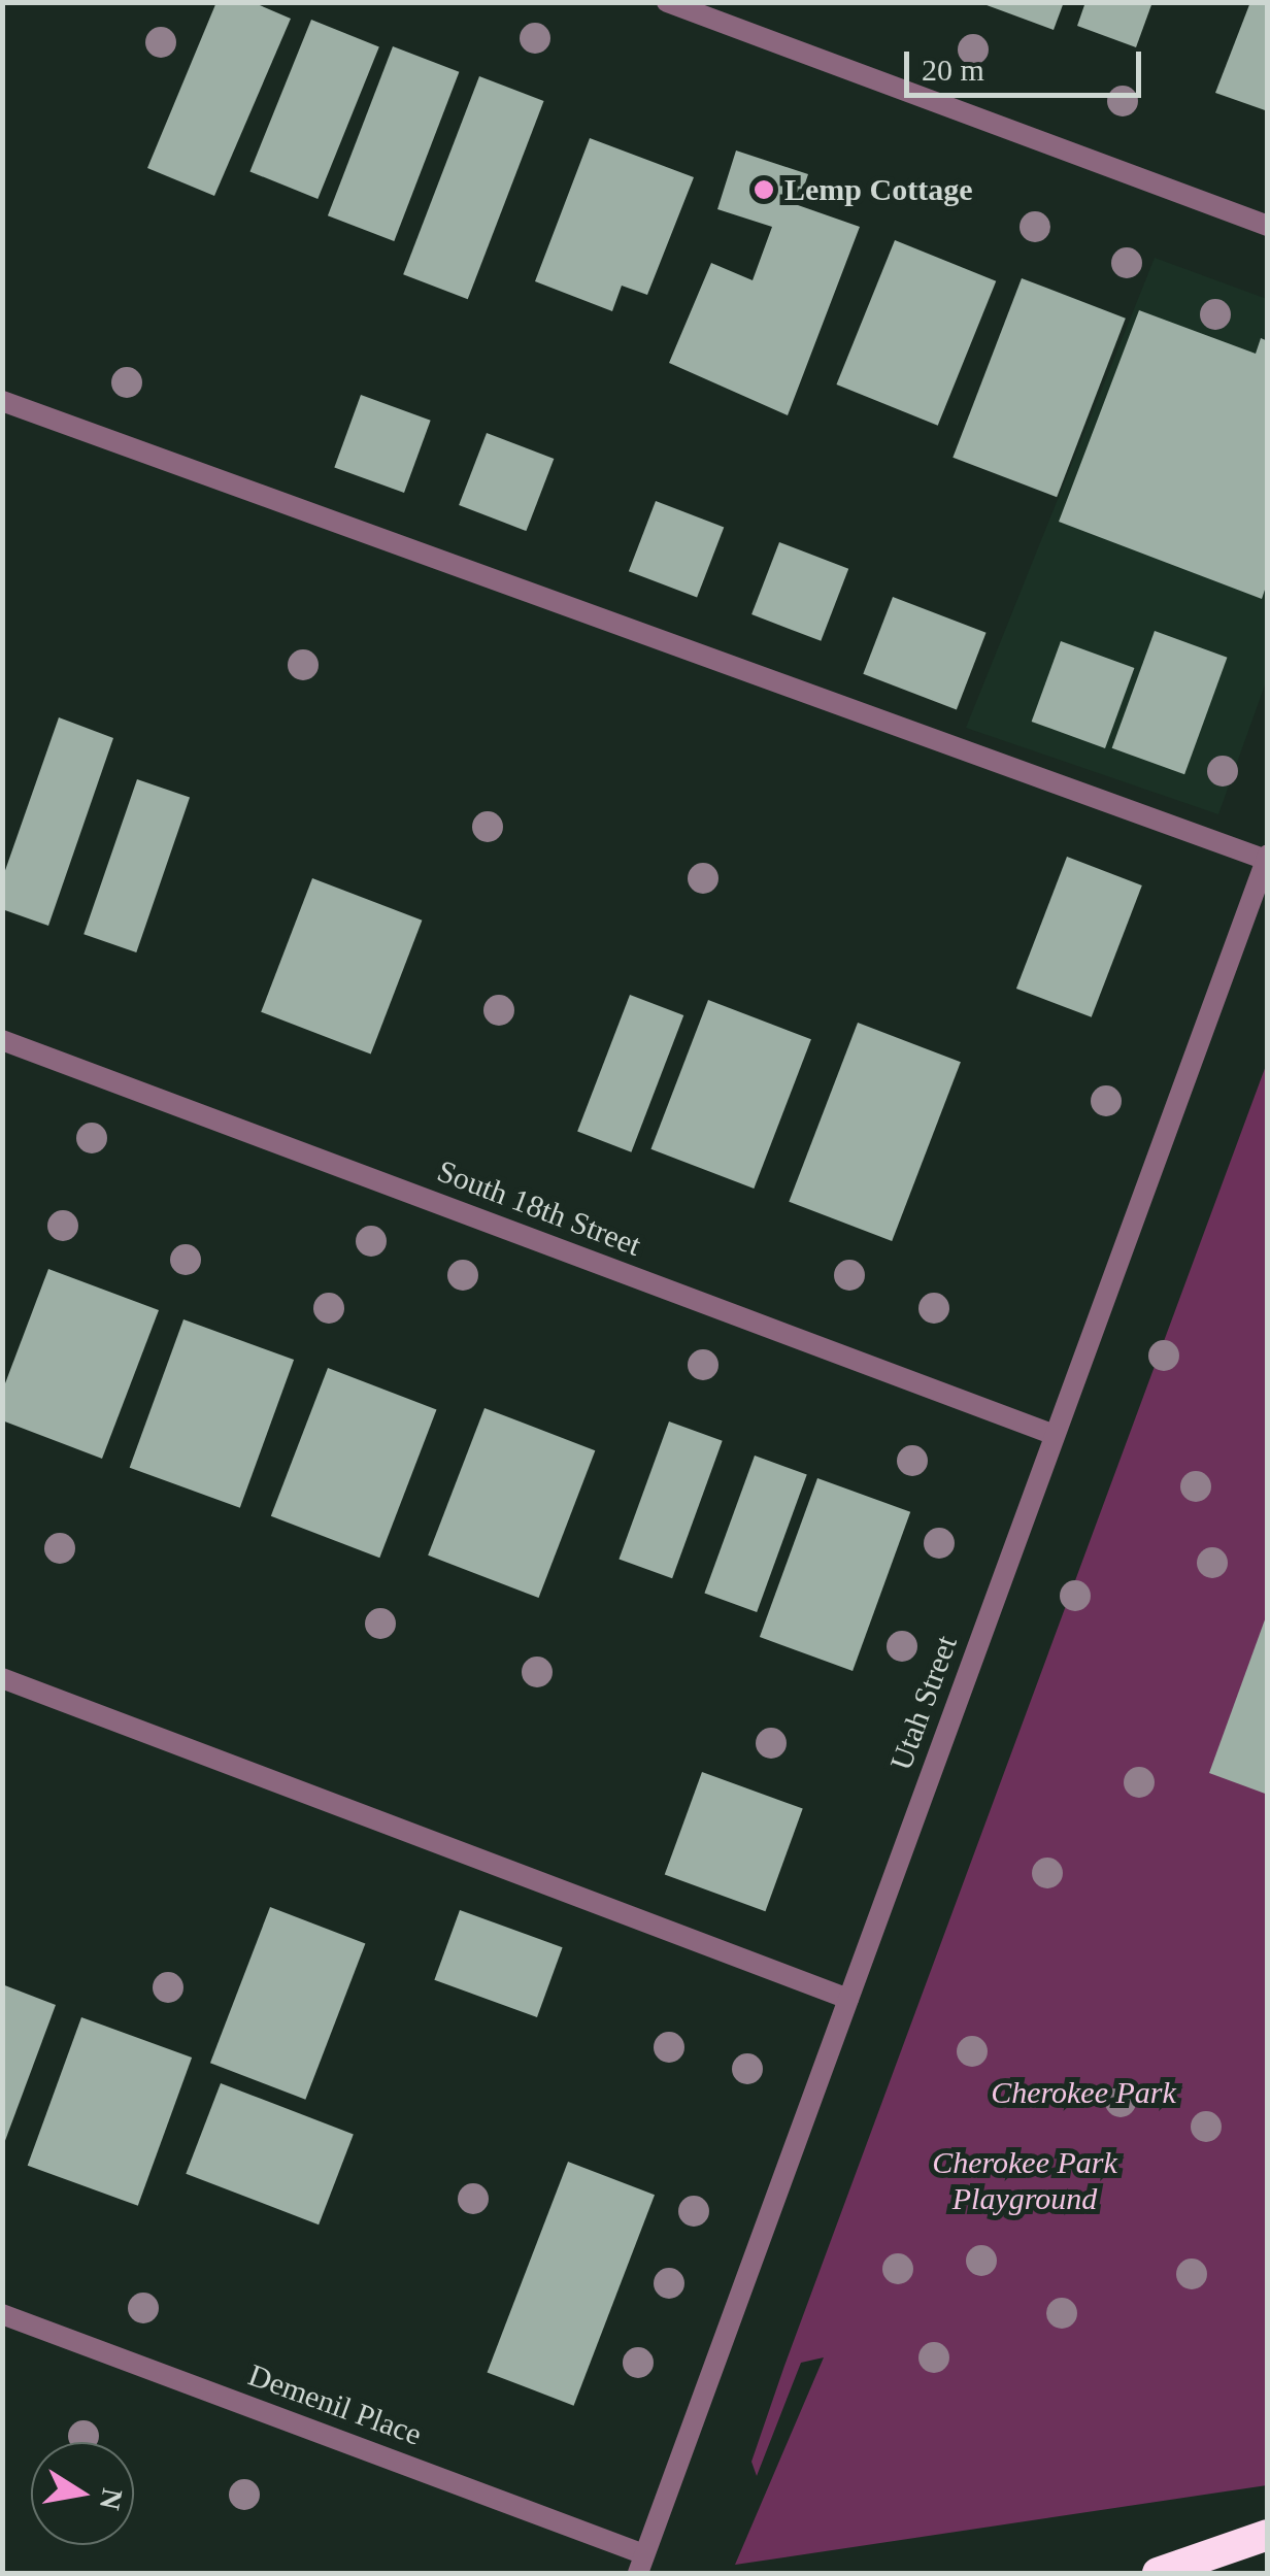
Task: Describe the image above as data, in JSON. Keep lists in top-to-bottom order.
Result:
{
  "streets": {
    "street": ["South 18th Street", "Utah Street", "Demenil Place"]
  },
  "crossings": [
    ["South 18th Street", "Utah Street"],
    ["Utah Street", "Demenil Place"]
  ],
  "parks": ["Cherokee Park", "Cherokee Park Playground"],
  "places": ["Lemp Cottage"],
  "scale_bar": "20 m",
  "north": "right"
}
